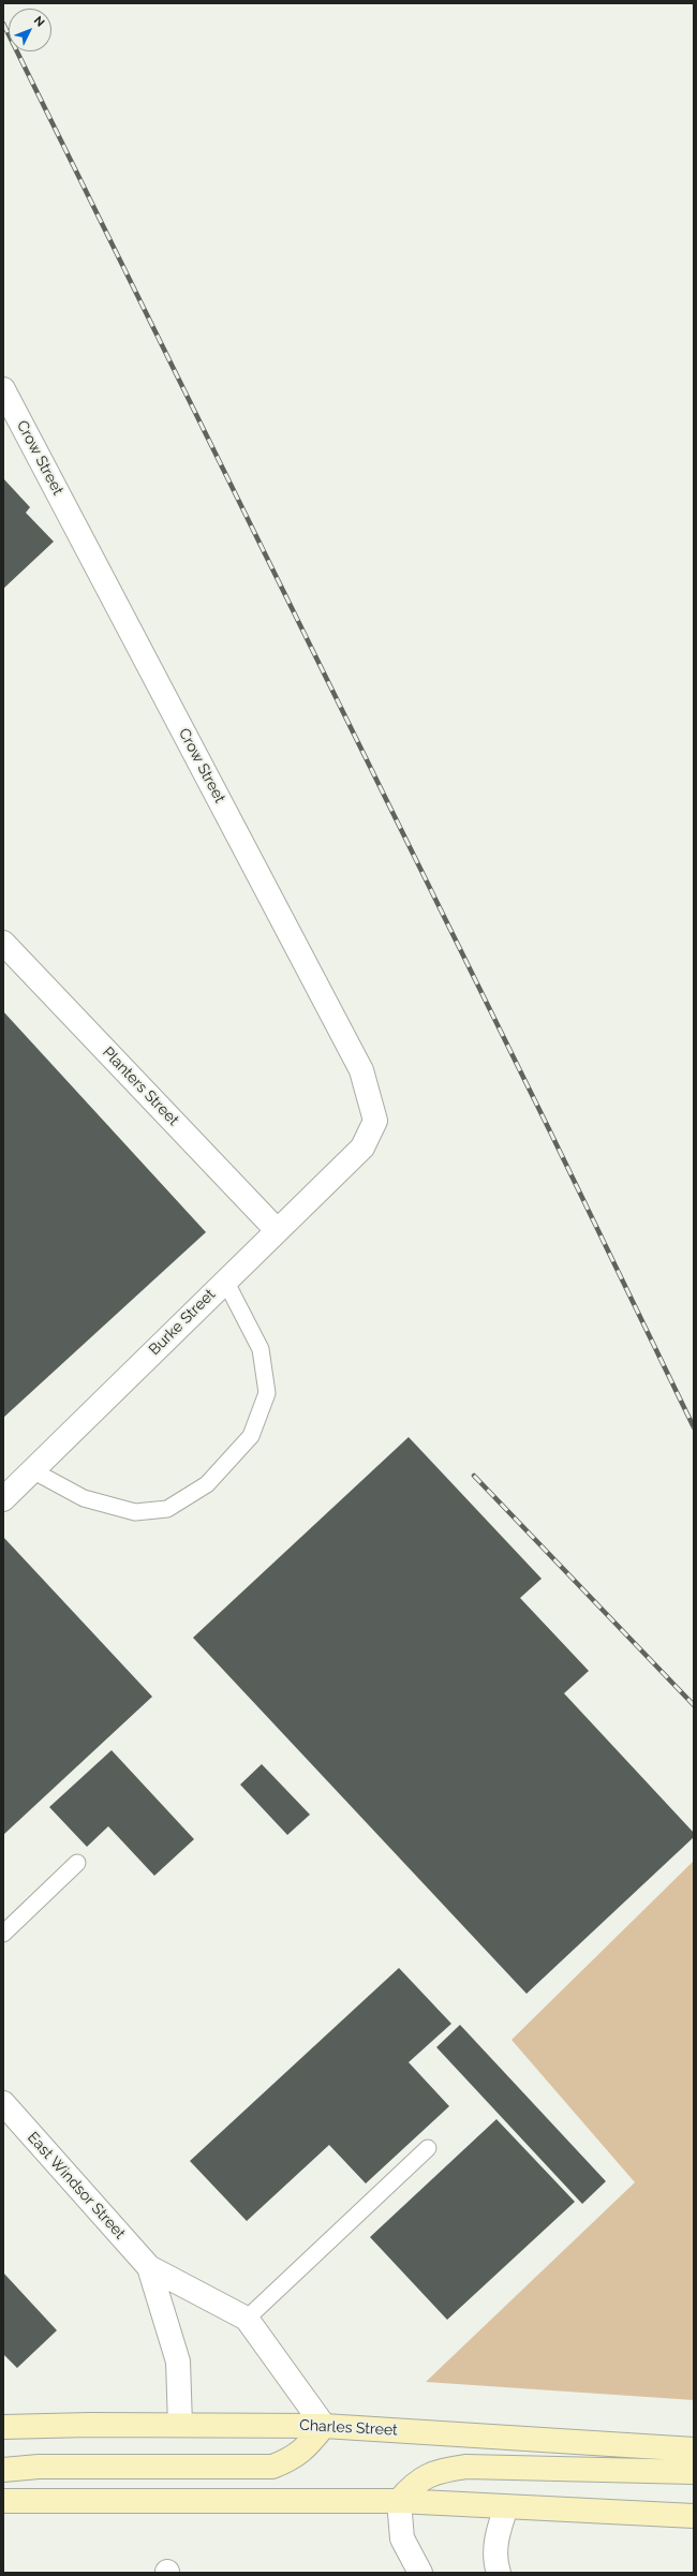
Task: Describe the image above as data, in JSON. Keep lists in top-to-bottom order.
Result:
{
  "streets": {
    "main road": ["Charles Street"],
    "street": [
      "Crow Street",
      "Planters Street",
      "Burke Street",
      "East Windsor Street"
    ]
  },
  "crossings": [
    ["Crow Street", "Burke Street"],
    ["Planters Street", "Burke Street"],
    ["East Windsor Street", "Charles Street"]
  ],
  "north": "top right"
}
